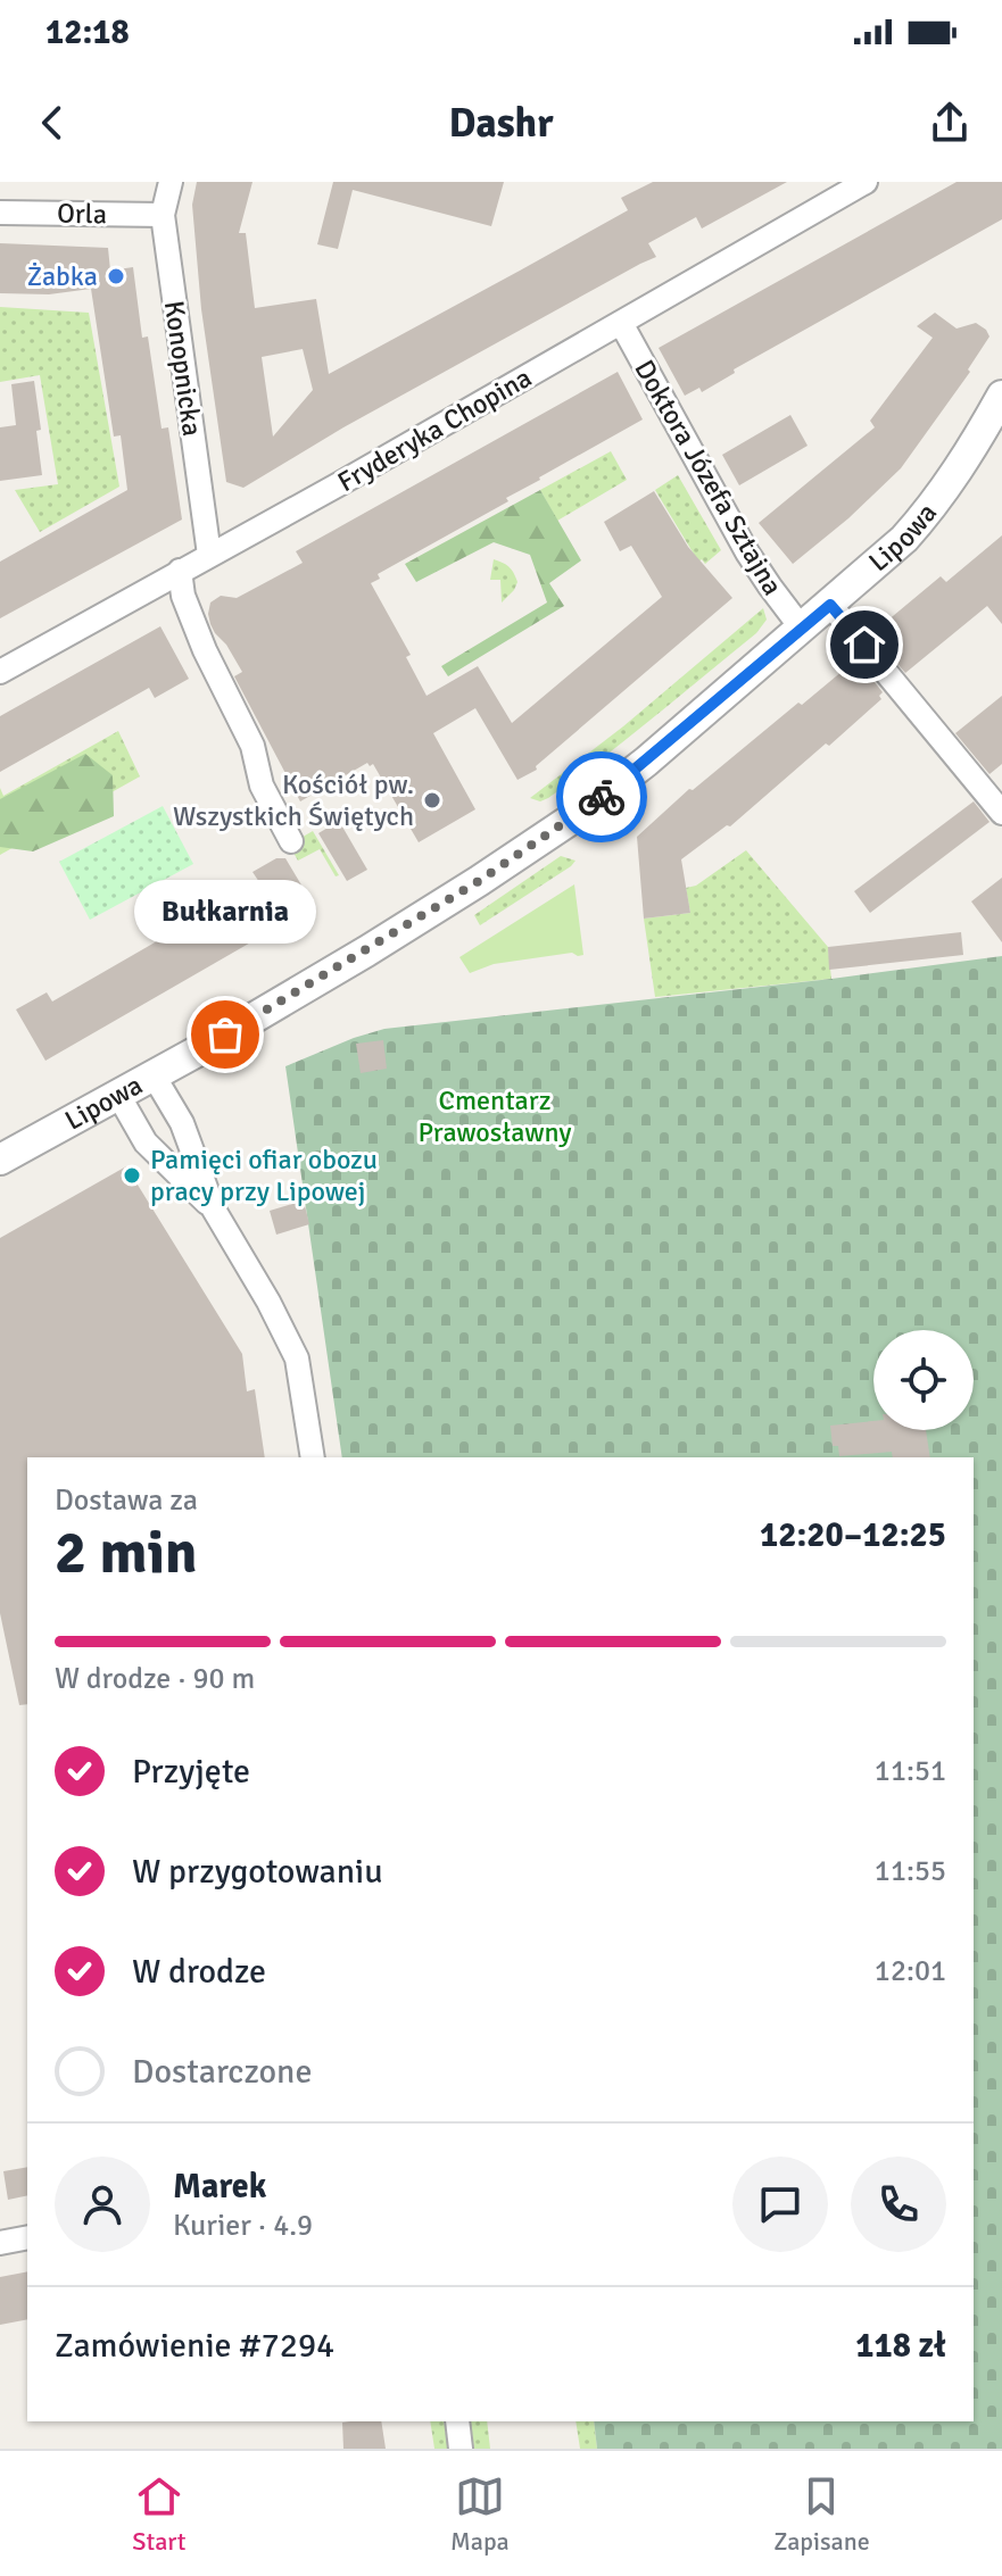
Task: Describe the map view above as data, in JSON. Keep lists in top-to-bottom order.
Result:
{
  "streets": {
    "street": [
      "Orla",
      "Konopnicka",
      "Fryderyka Chopina",
      "Doktora Józefa Sztajna",
      "Lipowa"
    ]
  },
  "crossings": [
    ["Orla", "Konopnicka"],
    ["Konopnicka", "Fryderyka Chopina"],
    ["Fryderyka Chopina", "Doktora Józefa Sztajna"],
    ["Doktora Józefa Sztajna", "Lipowa"]
  ],
  "parks": ["Cmentarz Prawosławny"],
  "places": [
    "Żabka",
    "Kościół pw. Wszystkich Świętych",
    "Bułkarnia",
    "Pamięci ofiar obozu pracy przy Lipowej"
  ],
  "page": {
    "status": "12:18",
    "header": "Dashr",
    "bubble": "Bułkarnia",
    "heading": ["2 min", "Dostawa za", "12:20–12:25"],
    "panel": [
      "Marek",
      "Kurier · 4.9",
      "Zamówienie #7294",
      "118 zł"
    ],
    "bar": "W drodze · 90 m",
    "list": [
      ["Przyjęte", "11:51"],
      ["W przygotowaniu", "11:55"],
      ["W drodze", "12:01"],
      "Dostarczone"
    ],
    "tabs": ["Start", "Mapa", "Zapisane"]
  }
}
